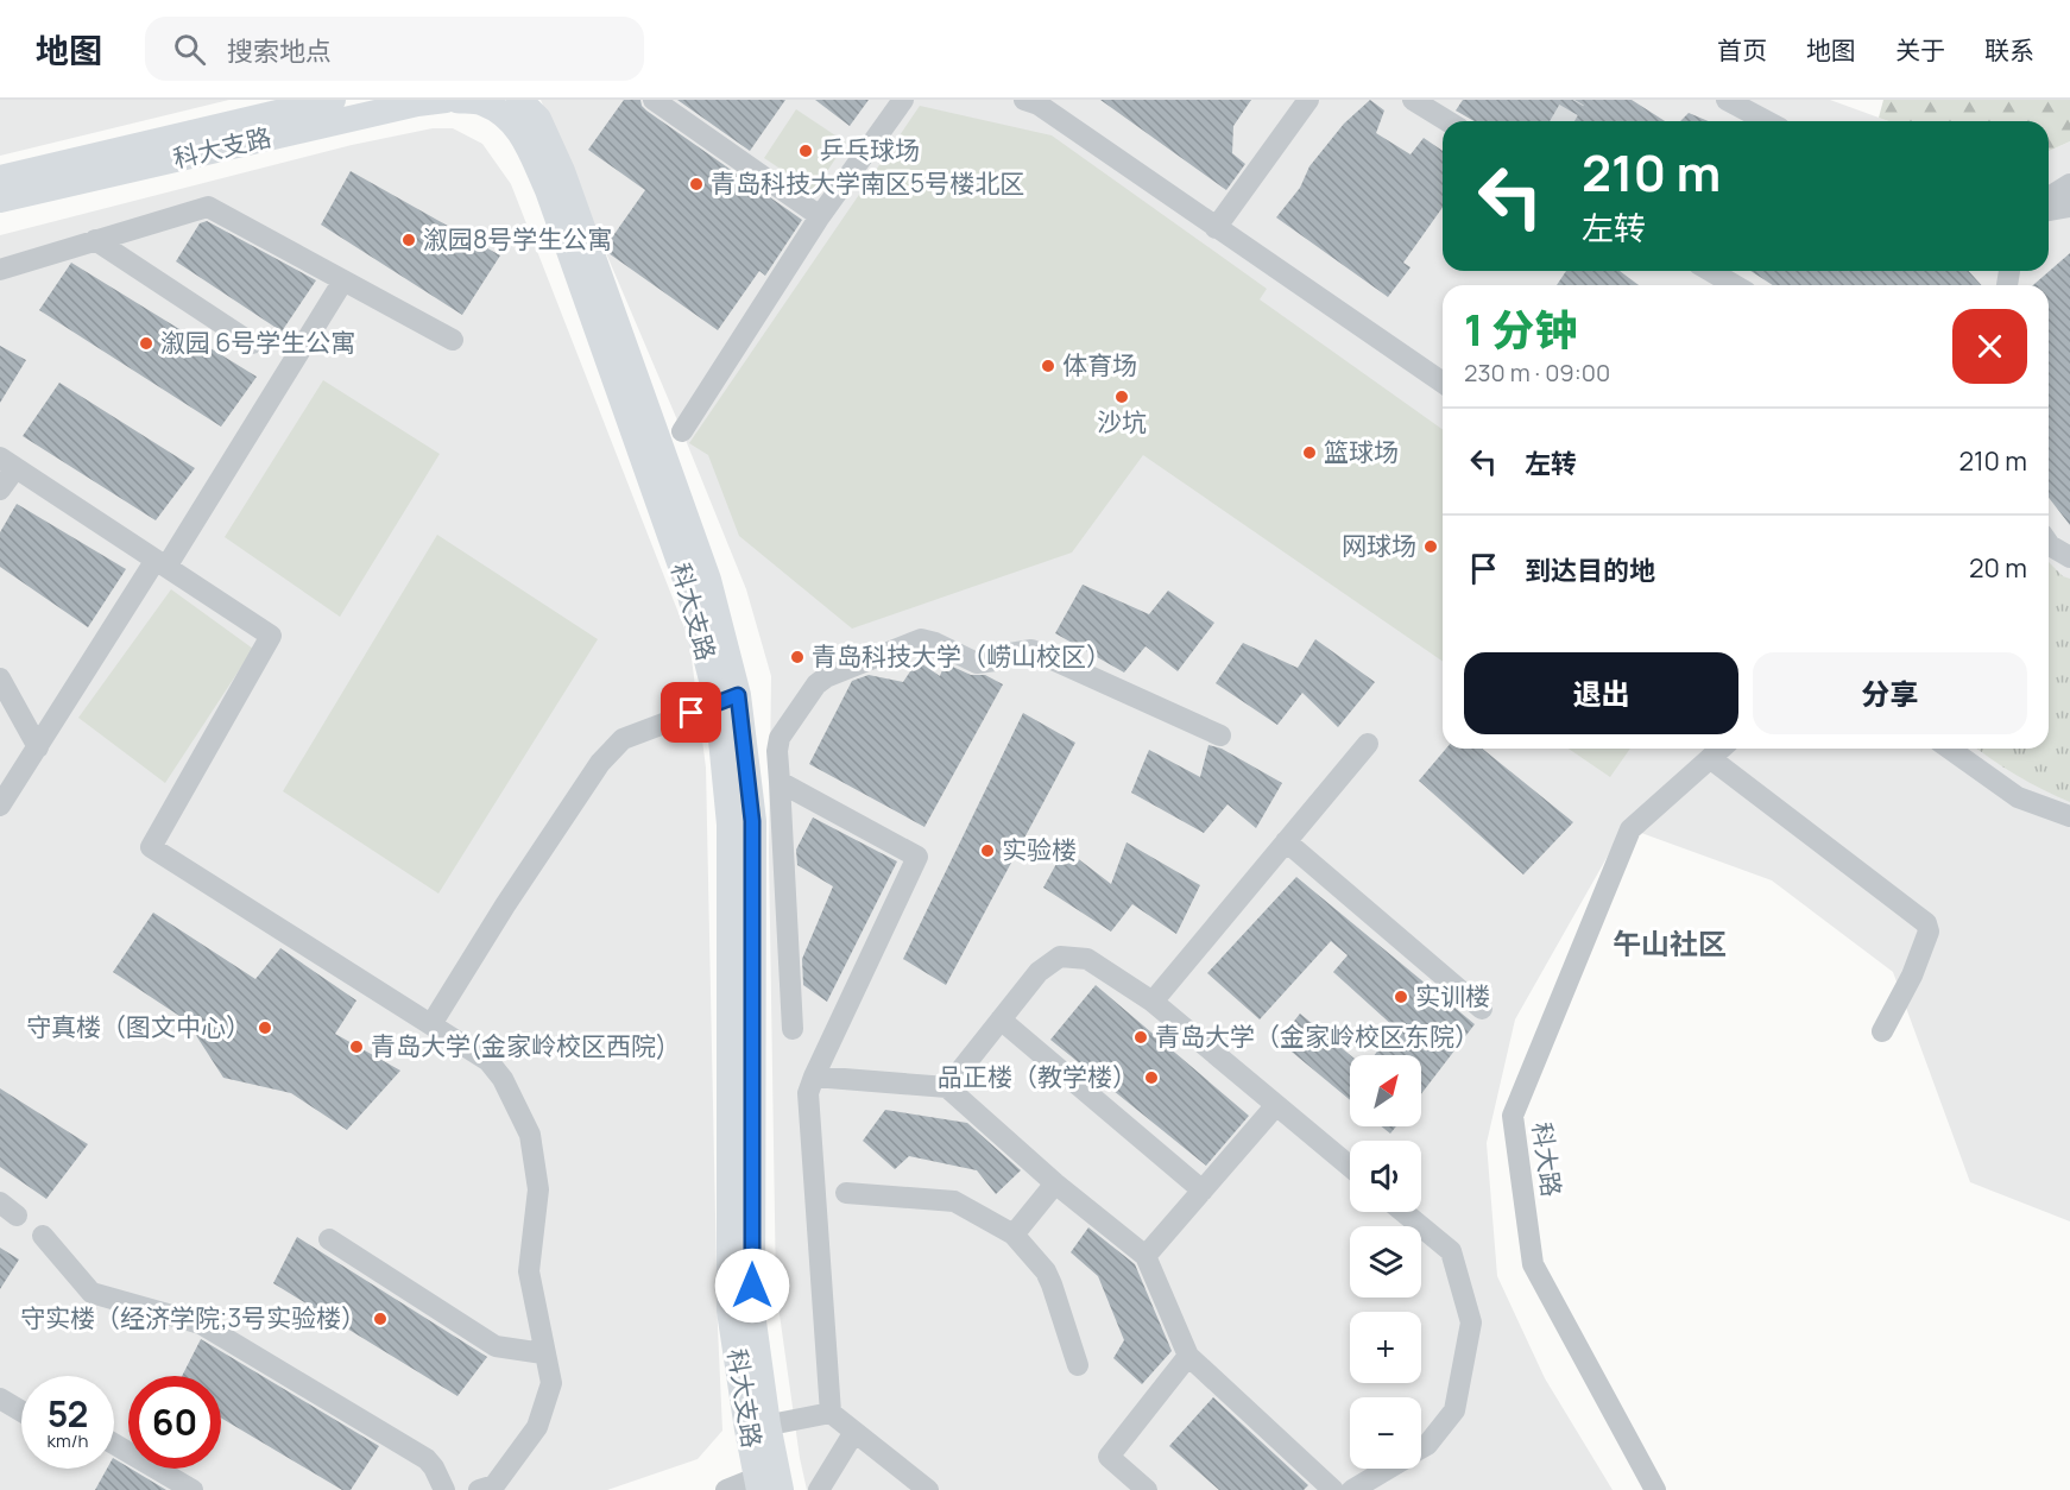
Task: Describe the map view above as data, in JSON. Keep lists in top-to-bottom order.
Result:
{
  "streets": {
    "main road": ["科大支路"],
    "street": ["科大路"]
  },
  "districts": ["午山社区"],
  "places": [
    "乒乓球场",
    "青岛科技大学南区5号楼北区",
    "溆园8号学生公寓",
    "溆园 6号学生公寓",
    "体育场",
    "沙坑",
    "篮球场",
    "网球场",
    "青岛科技大学（崂山校区）",
    "实验楼",
    "实训楼",
    "守真楼（图文中心）",
    "青岛大学（金家岭校区东院）",
    "青岛大学(金家岭校区西院)",
    "品正楼（教学楼）",
    "守实楼（经济学院;3号实验楼）"
  ],
  "north": "top right",
  "page": {
    "header": "地图",
    "search": "搜索地点",
    "nav": [
      "首页",
      "地图",
      "关于",
      "联系"
    ],
    "turn": ["210 m", "左转"],
    "heading": ["1 分钟", "230 m · 09:00"],
    "list": [
      {
        "name": "左转",
        "value": "210 m"
      },
      {
        "name": "到达目的地",
        "value": "20 m"
      }
    ],
    "buttons": ["退出", "分享"],
    "map_buttons": ["+", "−"],
    "speed": "52 km/h",
    "limit": "60"
  }
}
